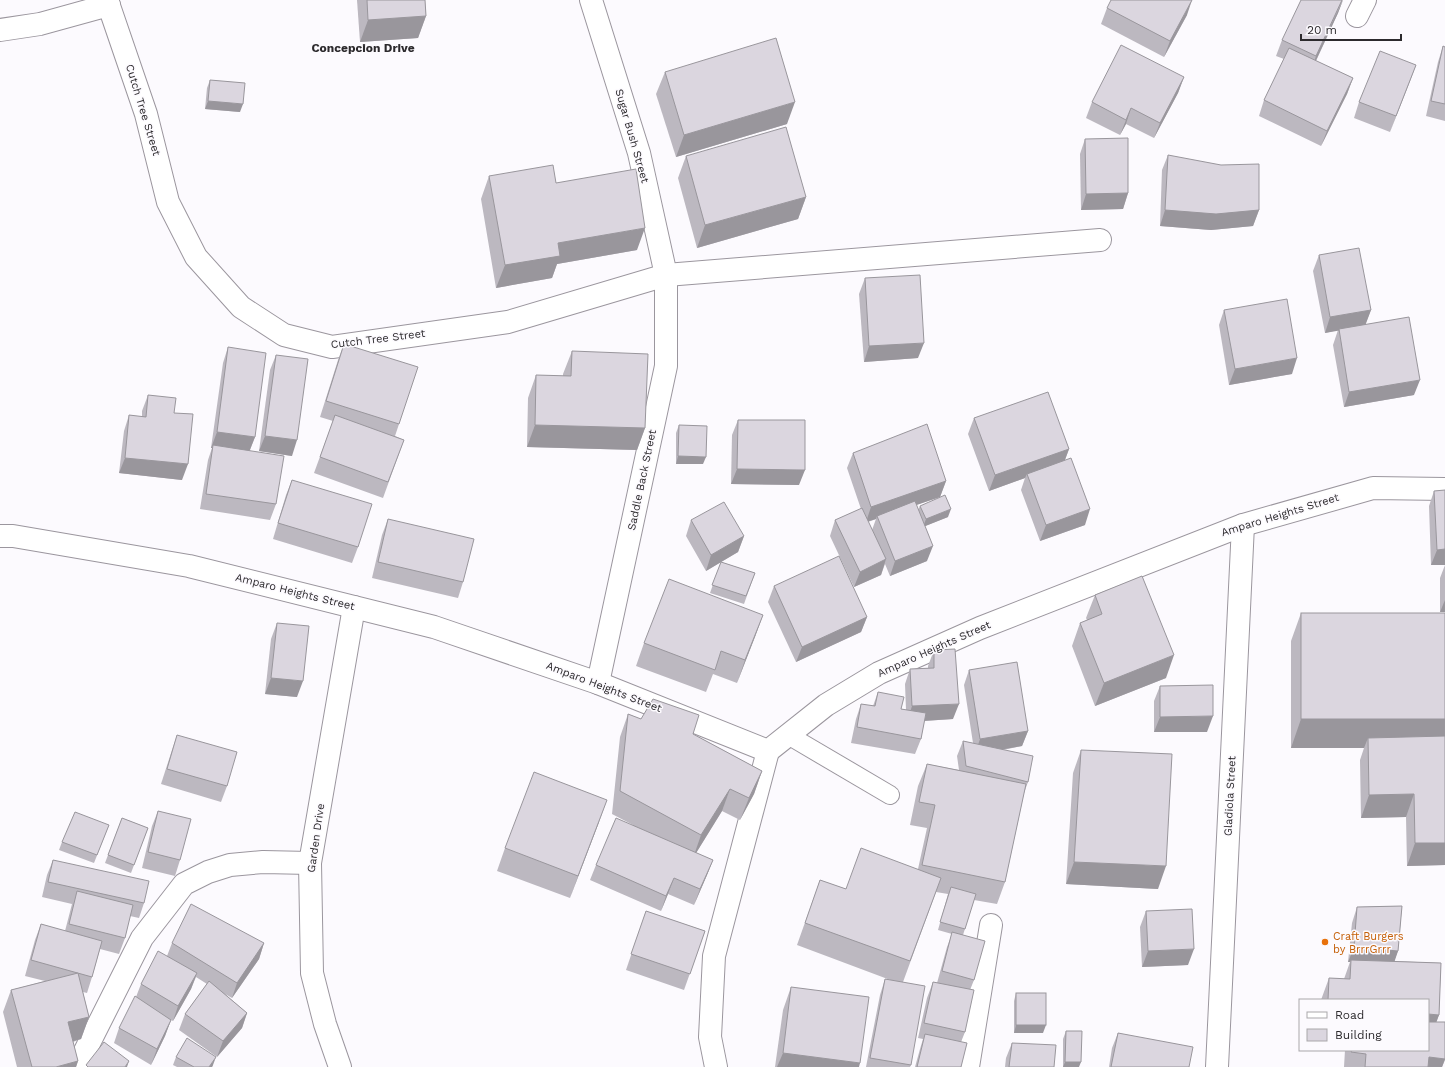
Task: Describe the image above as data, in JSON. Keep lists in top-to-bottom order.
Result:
{
  "streets": {
    "street": [
      "Cutch Tree Street",
      "Sugar Bush Street",
      "Saddle Back Street",
      "Amparo Heights Street",
      "Gladiola Street",
      "Garden Drive"
    ]
  },
  "crossings": [
    ["Cutch Tree Street", "Sugar Bush Street"],
    ["Cutch Tree Street", "Saddle Back Street"],
    ["Sugar Bush Street", "Saddle Back Street"],
    ["Saddle Back Street", "Amparo Heights Street"],
    ["Amparo Heights Street", "Gladiola Street"],
    ["Amparo Heights Street", "Garden Drive"]
  ],
  "districts": ["Concepcion Drive"],
  "places": ["Craft Burgers by BrrrGrrr"],
  "legend": ["Road", "Building"],
  "scale_bar": "20 m"
}
